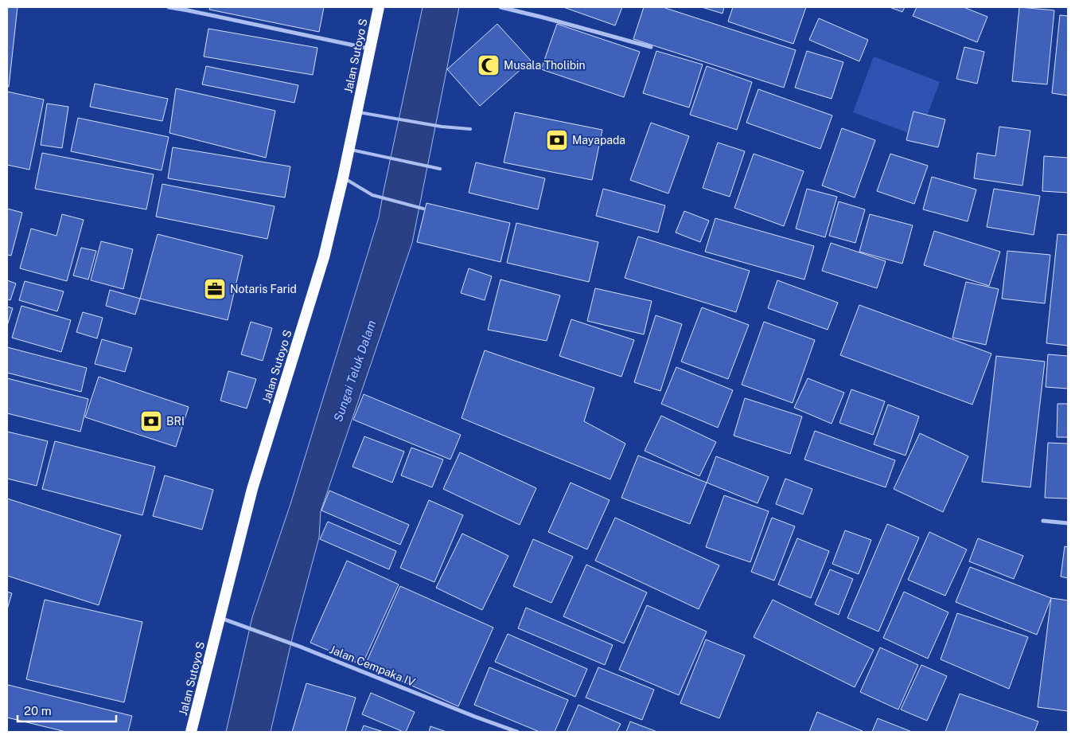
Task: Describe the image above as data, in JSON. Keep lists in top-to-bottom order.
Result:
{
  "streets": {
    "highway": ["Jalan Sutoyo S"],
    "street": ["Jalan Cempaka IV"]
  },
  "crossings": [
    ["Jalan Sutoyo S", "Jalan Cempaka IV"]
  ],
  "water": ["Sungai Teluk Dalam"],
  "places": {
    "mosque": ["Musala Tholibin"],
    "bank": ["Mayapada", "BRI"],
    "office": ["Notaris Farid"]
  },
  "scale_bar": "20 m"
}
